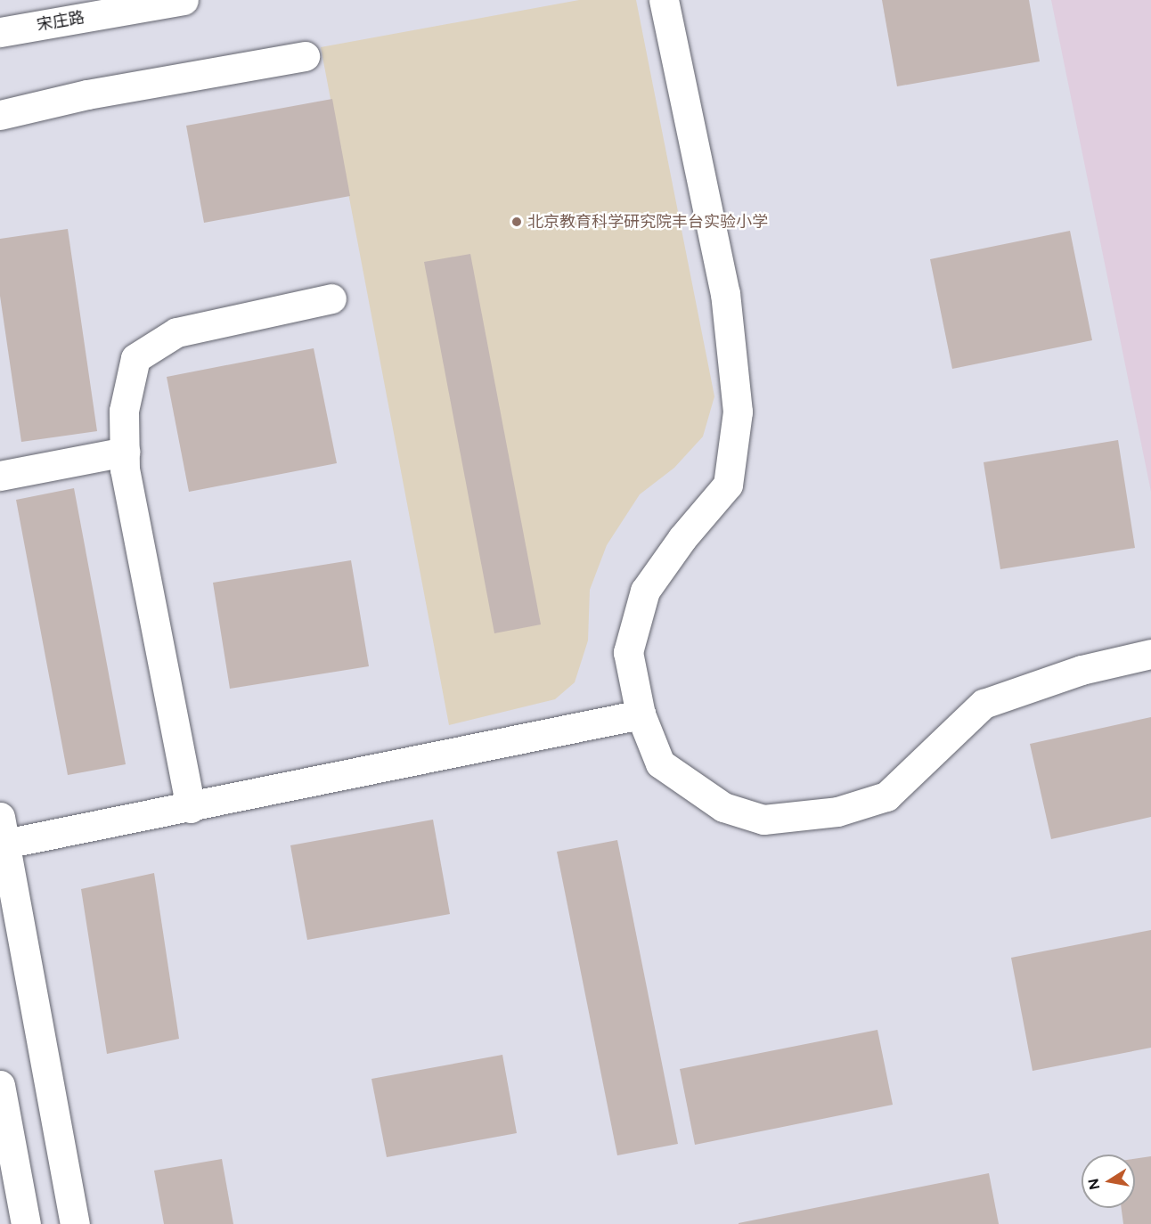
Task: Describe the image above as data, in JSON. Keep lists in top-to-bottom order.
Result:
{
  "streets": {
    "street": ["宋庄路"]
  },
  "places": ["北京教育科学研究院丰台实验小学"],
  "north": "left"
}
